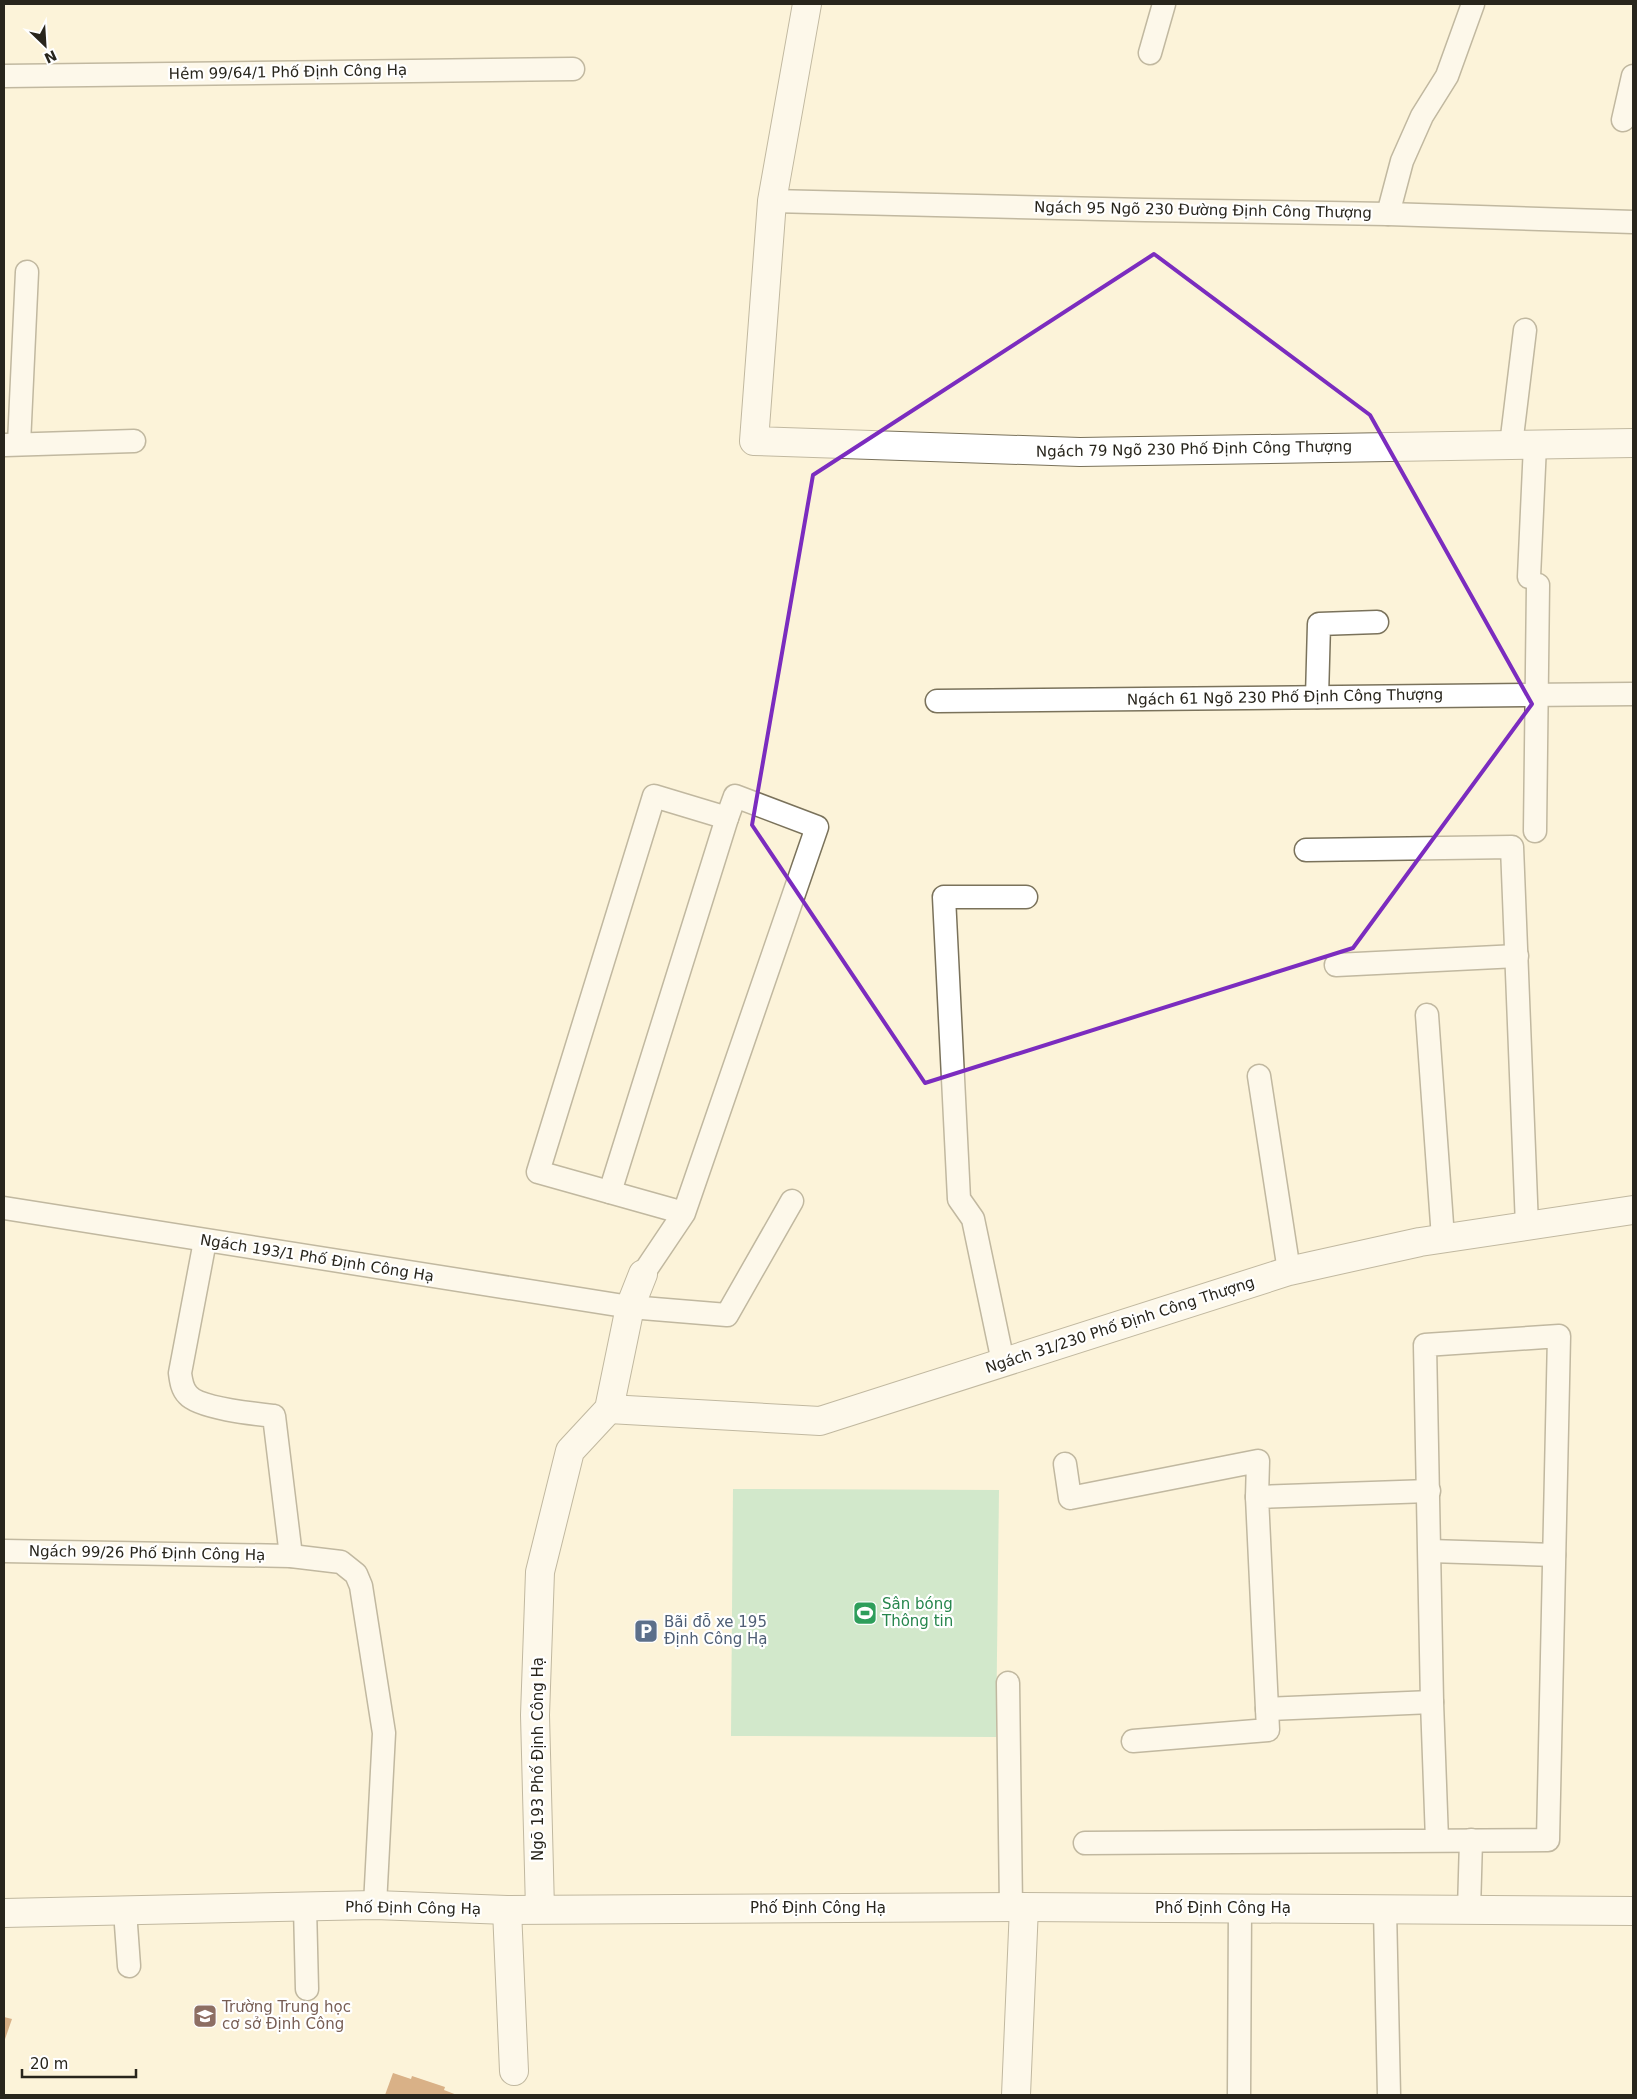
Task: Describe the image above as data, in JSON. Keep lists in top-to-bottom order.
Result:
{
  "streets": {
    "street": [
      "Ngách 79 Ngõ 230 Phố Định Công Thượng",
      "Ngách 31/230 Phố Định Công Thượng",
      "Ngõ 193 Phố Định Công Hạ",
      "Phố Định Công Hạ"
    ],
    "lane": [
      "Hẻm 99/64/1 Phố Định Công Hạ",
      "Ngách 95 Ngõ 230 Đường Định Công Thượng",
      "Ngách 61 Ngõ 230 Phố Định Công Thượng",
      "Ngách 193/1 Phố Định Công Hạ",
      "Ngách 99/26 Phố Định Công Hạ"
    ]
  },
  "crossings": [
    ["Ngách 95 Ngõ 230 Đường Định Công Thượng", "Ngách 79 Ngõ 230 Phố Định Công Thượng"],
    ["Ngách 31/230 Phố Định Công Thượng", "Ngõ 193 Phố Định Công Hạ"],
    ["Ngách 99/26 Phố Định Công Hạ", "Phố Định Công Hạ"],
    ["Ngõ 193 Phố Định Công Hạ", "Phố Định Công Hạ"]
  ],
  "places": {
    "sports": ["Sân bóng Thông tin"],
    "parking": ["Bãi đỗ xe 195 Định Công Hạ"],
    "school or university": ["Trường Trung học cơ sở Định Công"]
  },
  "scale_bar": "20 m",
  "north": "bottom right"
}
